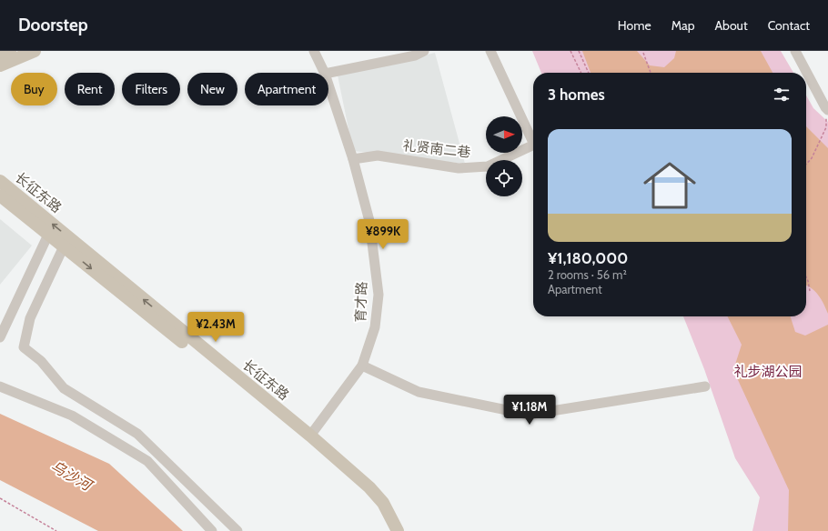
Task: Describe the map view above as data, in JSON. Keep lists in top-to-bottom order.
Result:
{
  "streets": {
    "main road": ["长征东路"],
    "street": ["礼贤南二巷", "育才路"]
  },
  "crossings": [
    ["礼贤南二巷", "育才路"],
    ["长征东路", "育才路"]
  ],
  "water": ["乌沙河"],
  "parks": ["礼步湖公园"],
  "north": "right",
  "page": {
    "header": "Doorstep",
    "nav": [
      "Home",
      "Map",
      "About",
      "Contact"
    ],
    "chip": [
      "Buy",
      "Rent",
      "Filters",
      "New",
      "Apartment"
    ],
    "heading": "3 homes",
    "list": [
      {
        "name": "¥1,180,000",
        "note": "2 rooms · 56 m² · Apartment"
      }
    ],
    "price": ["¥899K", "¥2.43M", "¥1.18M"]
  }
}
